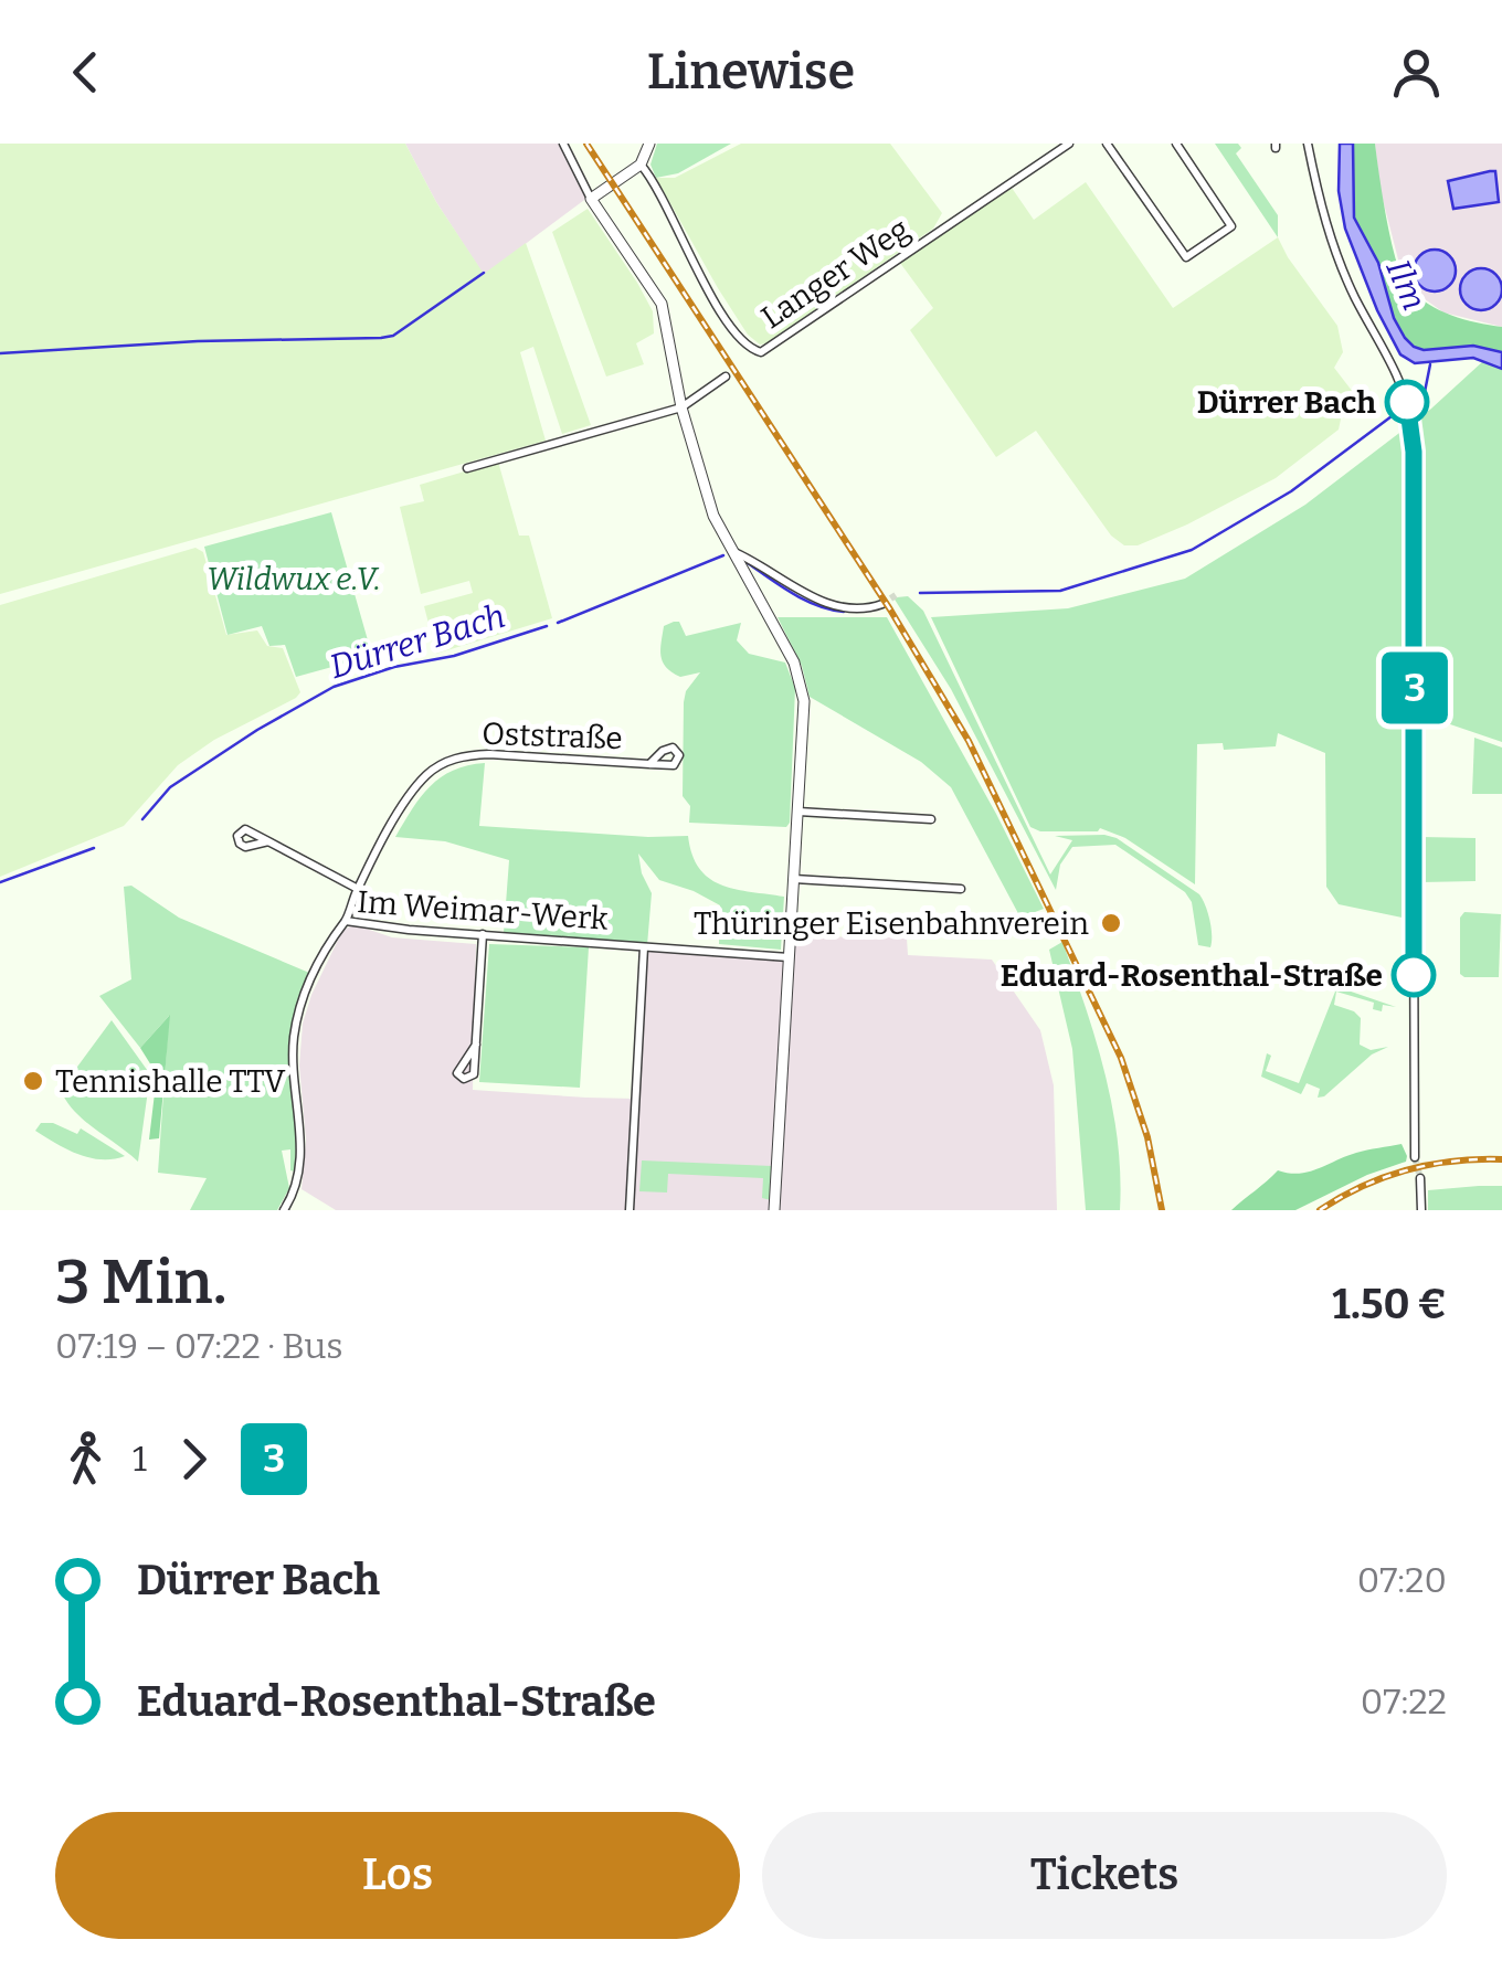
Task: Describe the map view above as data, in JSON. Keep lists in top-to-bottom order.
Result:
{
  "streets": {
    "street": ["Langer Weg", "Oststraße", "Im Weimar-Werk"]
  },
  "crossings": [
    ["Oststraße", "Im Weimar-Werk"]
  ],
  "water": ["Ilm", "Dürrer Bach"],
  "parks": ["Wildwux e.V."],
  "places": [
    "Dürrer Bach",
    "Thüringer Eisenbahnverein",
    "Eduard-Rosenthal-Straße",
    "Tennishalle TTV"
  ],
  "lines": ["bus line 3"],
  "page": {
    "header": "Linewise",
    "on_map": "3",
    "heading": ["3 Min.", "07:19 – 07:22 · Bus", "1.50 €"],
    "legs": ["1", "3"],
    "list": [
      {
        "name": "Dürrer Bach",
        "value": "07:20"
      },
      {
        "name": "Eduard-Rosenthal-Straße",
        "value": "07:22"
      }
    ],
    "buttons": ["Los", "Tickets"]
  }
}
